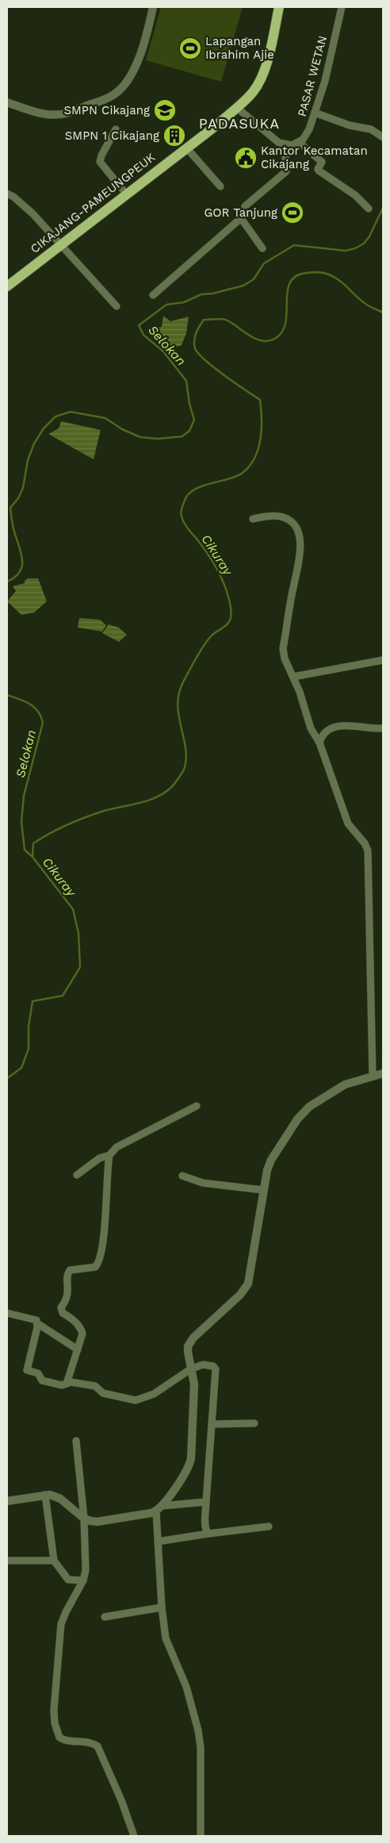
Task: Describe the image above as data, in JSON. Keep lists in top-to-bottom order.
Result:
{
  "streets": {
    "main road": ["CIKAJANG-PAMEUNGPEUK"],
    "street": ["PASAR WETAN"]
  },
  "districts": ["PADASUKA"],
  "water": ["Selokan", "Cikuray"],
  "places": {
    "sports": ["Lapangan Ibrahim Ajie", "GOR Tanjung"],
    "school or university": ["SMPN Cikajang"],
    "building": ["SMPN 1 Cikajang"],
    "public building": ["Kantor Kecamatan Cikajang"]
  }
}
